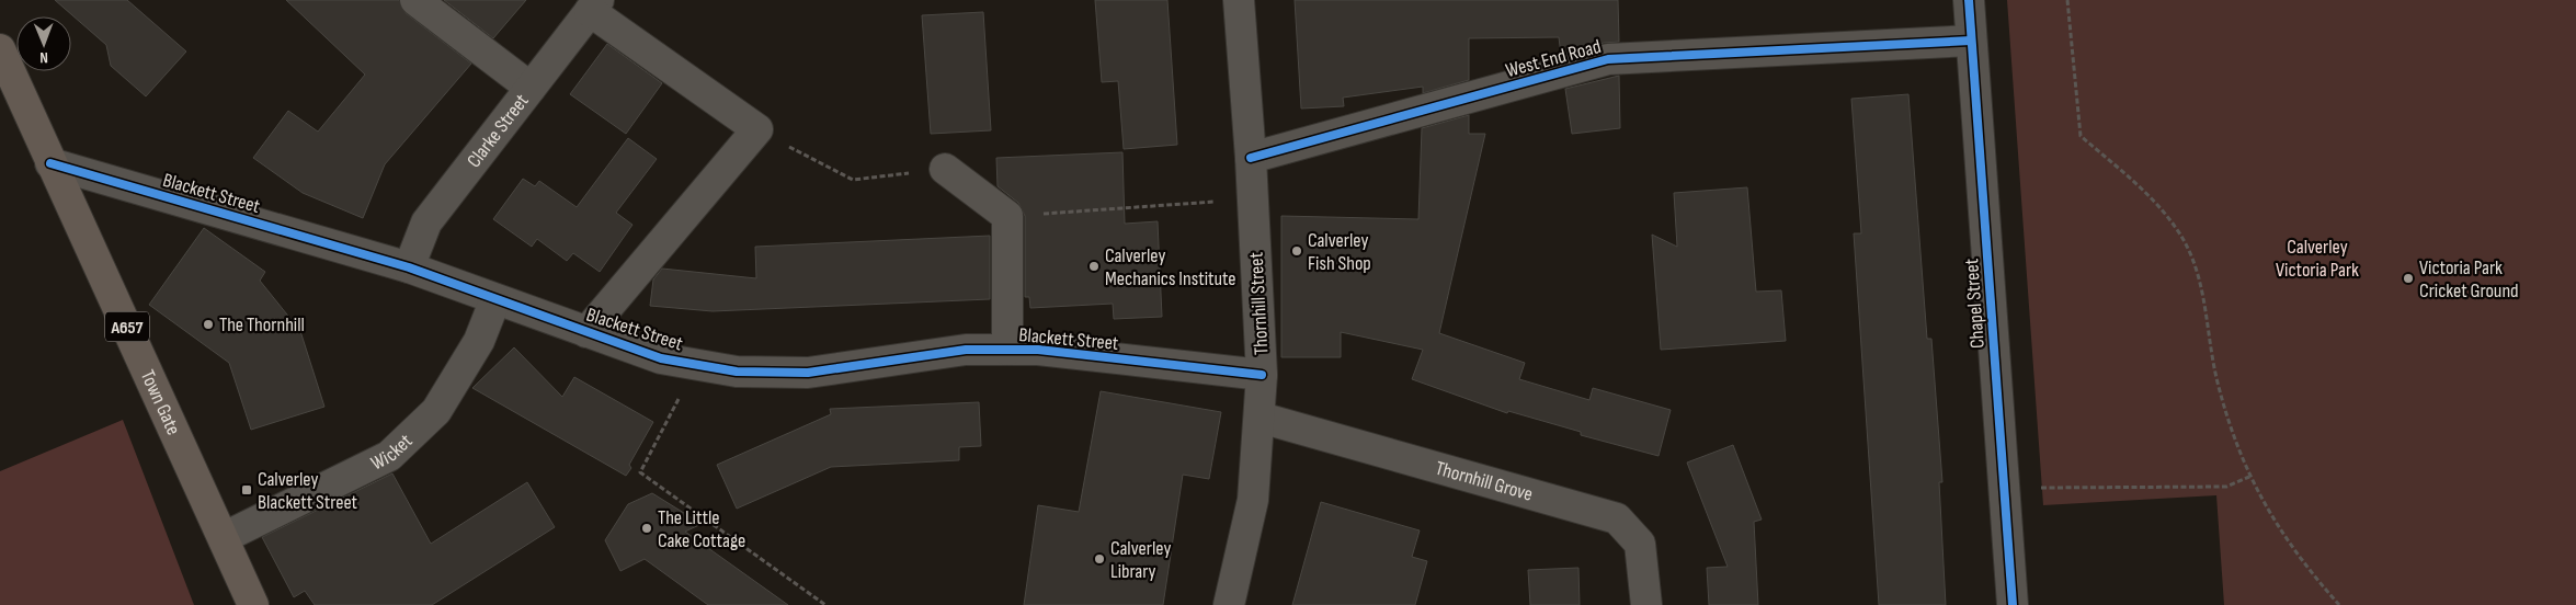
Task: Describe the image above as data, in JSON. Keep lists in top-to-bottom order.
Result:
{
  "streets": {
    "main road": ["A657", "Town Gate"],
    "street": [
      "West End Road",
      "Clarke Street",
      "Blackett Street",
      "Thornhill Street",
      "Chapel Street",
      "Wicket",
      "Thornhill Grove"
    ]
  },
  "crossings": [
    ["West End Road", "Thornhill Street"],
    ["West End Road", "Chapel Street"],
    ["Clarke Street", "Blackett Street"],
    ["Blackett Street", "Thornhill Street"],
    ["Blackett Street", "Town Gate"],
    ["Blackett Street", "Wicket"],
    ["Thornhill Street", "Thornhill Grove"],
    ["Town Gate", "Wicket"]
  ],
  "parks": ["Calverley Victoria Park"],
  "places": {
    "other": [
      "Calverley Fish Shop",
      "Calverley Mechanics Institute",
      "Victoria Park Cricket Ground",
      "The Thornhill",
      "The Little Cake Cottage",
      "Calverley Library"
    ],
    "transit": ["Calverley Blackett Street"]
  },
  "north": "bottom"
}
